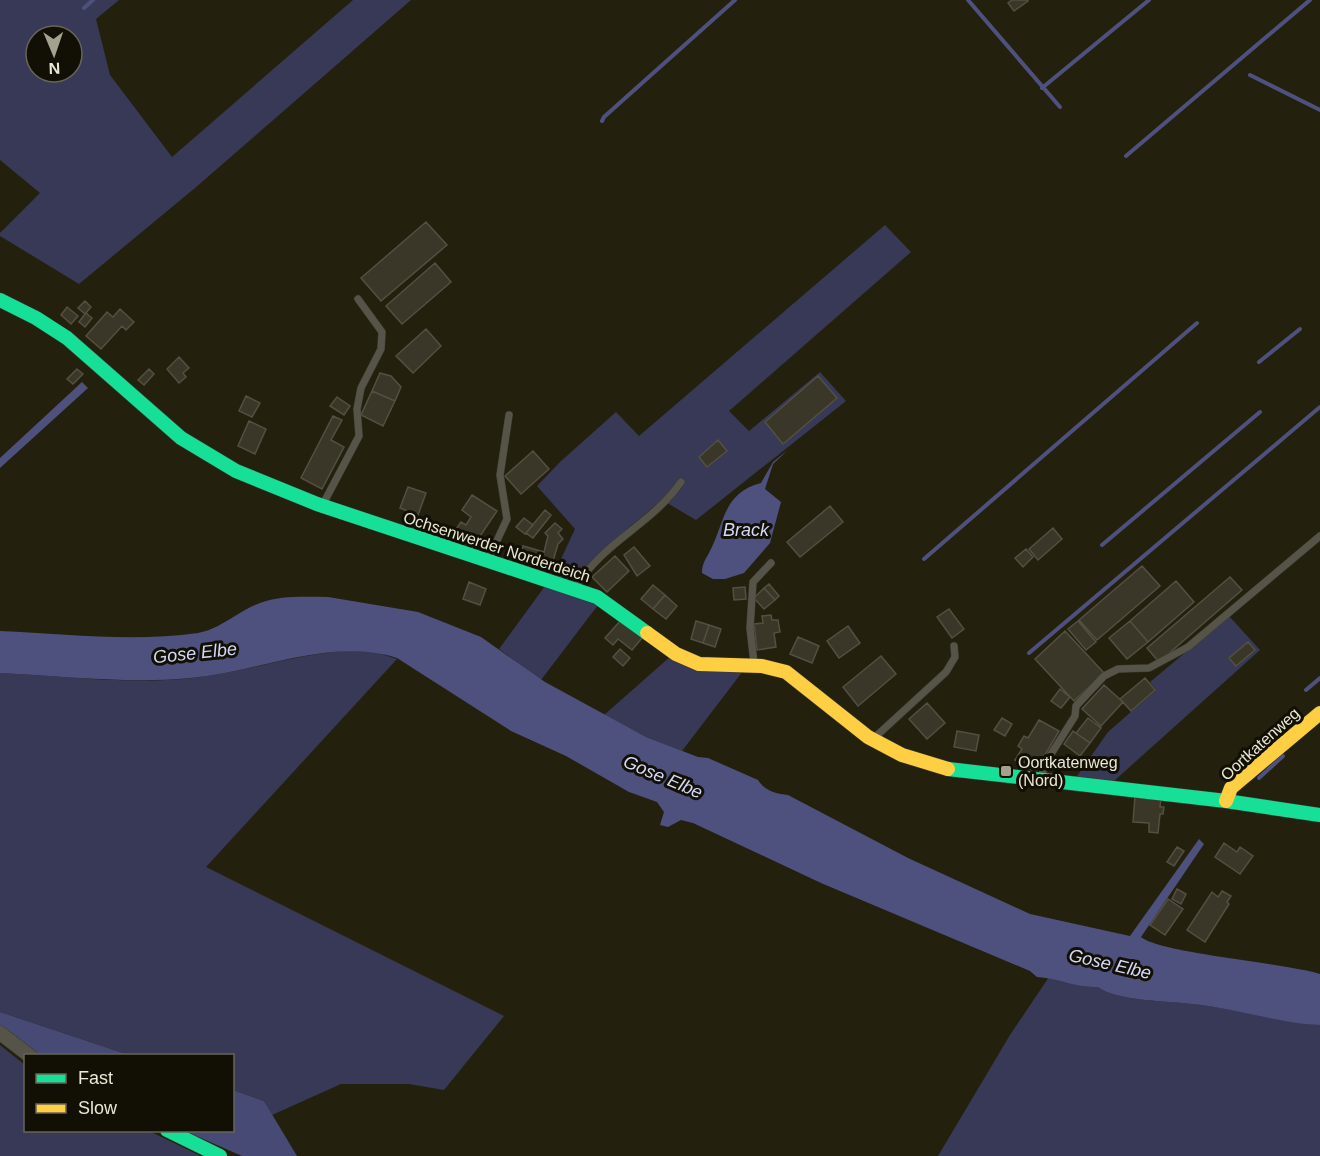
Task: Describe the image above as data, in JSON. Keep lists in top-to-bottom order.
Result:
{
  "streets": {
    "street": ["Ochsenwerder Norderdeich", "Oortkatenweg"]
  },
  "crossings": [
    ["Ochsenwerder Norderdeich", "Oortkatenweg"]
  ],
  "water": ["Brack", "Gose Elbe"],
  "places": {
    "transit": ["Oortkatenweg (Nord)"]
  },
  "legend": ["Fast", "Slow"],
  "north": "bottom"
}
